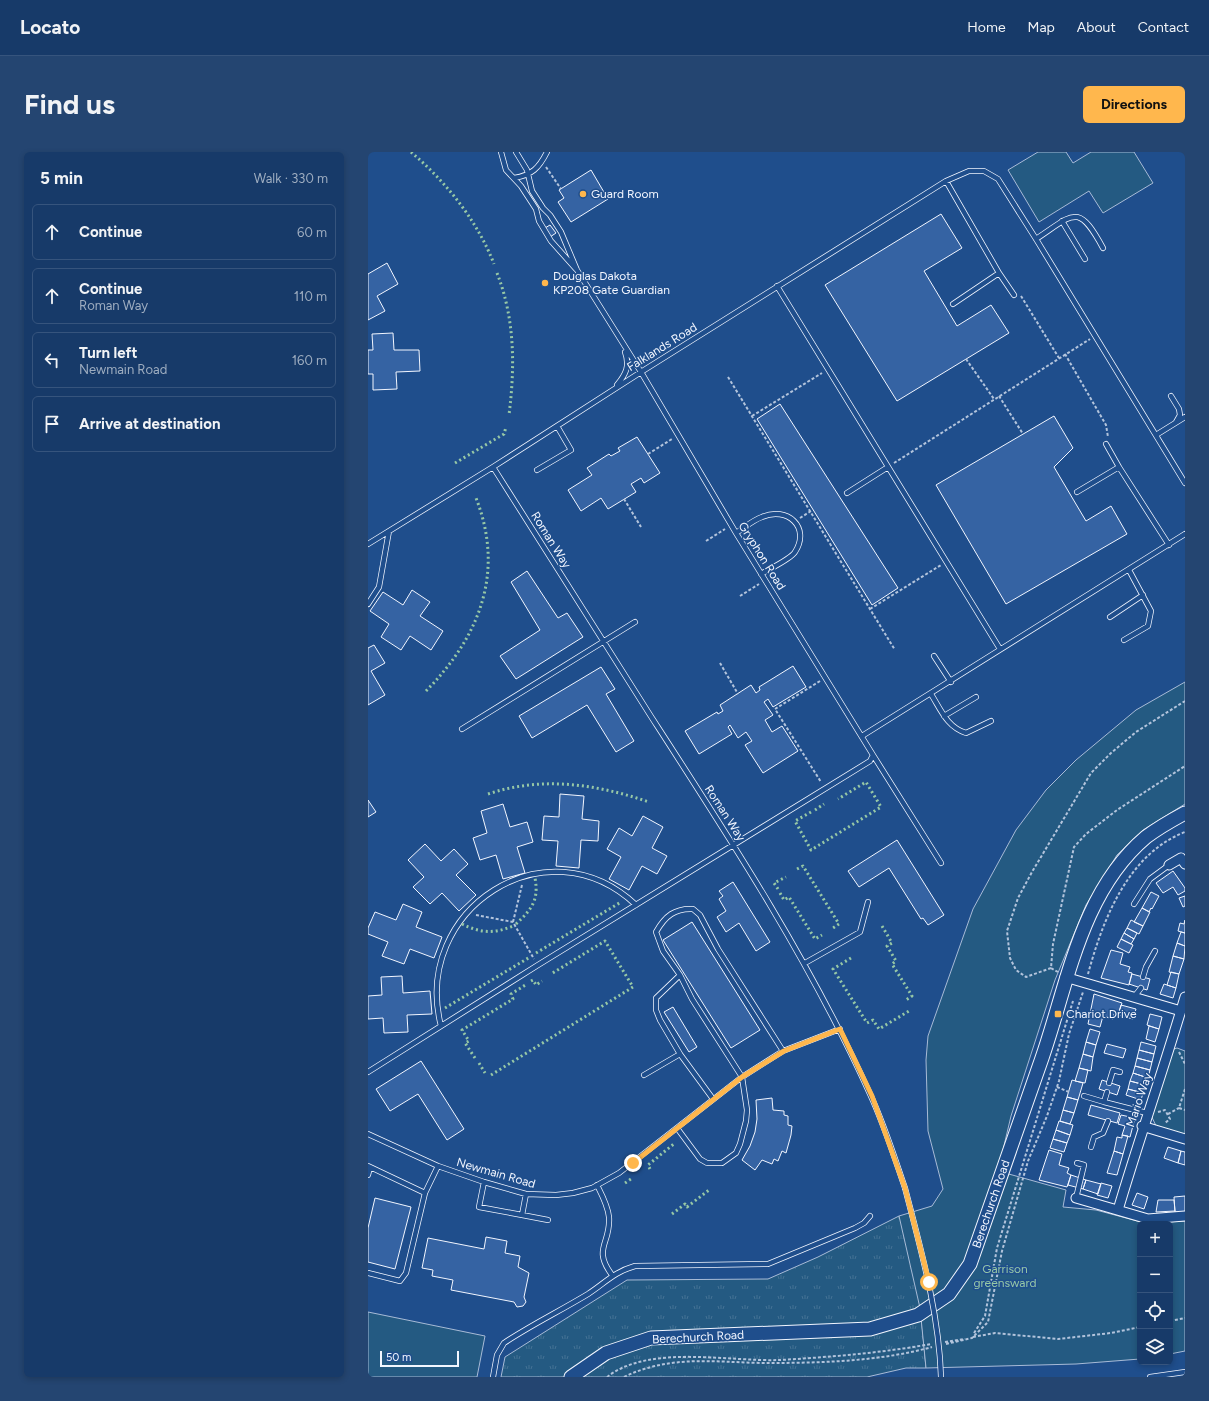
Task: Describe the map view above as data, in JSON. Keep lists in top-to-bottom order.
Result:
{
  "streets": {
    "street": ["Mario Way", "Berechurch Road"],
    "lane": [
      "Falklands Road",
      "Roman Way",
      "Gryphon Road",
      "Newmain Road"
    ]
  },
  "crossings": [
    ["Falklands Road", "Roman Way"],
    ["Falklands Road", "Gryphon Road"],
    ["Roman Way", "Newmain Road"]
  ],
  "parks": ["Garrison greensward"],
  "places": {
    "other": ["Guard Room", "Douglas Dakota KP208 Gate Guardian"],
    "transit": ["Chariot Drive"]
  },
  "scale_bar": "50 m",
  "page": {
    "header": "Locato",
    "nav": [
      "Home",
      "Map",
      "About",
      "Contact"
    ],
    "buttons": "Directions",
    "title": "Find us",
    "heading": ["5 min", "Walk · 330 m"],
    "list": [
      ["Continue", "60 m"],
      ["Continue", "Roman Way", "110 m"],
      ["Turn left", "Newmain Road", "160 m"],
      "Arrive at destination"
    ],
    "map_buttons": ["+", "−"],
    "scale": "50 m"
  }
}
